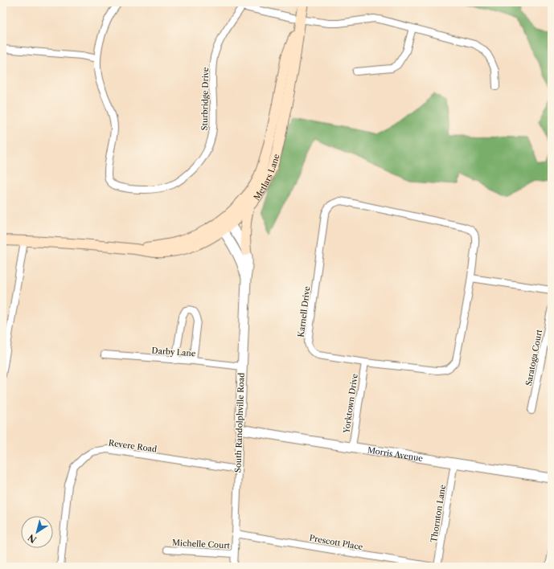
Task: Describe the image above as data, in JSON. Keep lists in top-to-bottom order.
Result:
{
  "streets": {
    "main road": ["Metlars Lane"],
    "street": [
      "Sturbridge Drive",
      "Karnell Drive",
      "Darby Lane",
      "Saratoga Court",
      "Yorktown Drive",
      "South Randolphville Road",
      "Revere Road",
      "Morris Avenue",
      "Thornton Lane",
      "Prescott Place",
      "Michelle Court"
    ]
  },
  "crossings": [
    ["Metlars Lane", "South Randolphville Road"],
    ["Karnell Drive", "Yorktown Drive"],
    ["Darby Lane", "South Randolphville Road"],
    ["Yorktown Drive", "Morris Avenue"],
    ["South Randolphville Road", "Revere Road"],
    ["South Randolphville Road", "Morris Avenue"],
    ["South Randolphville Road", "Prescott Place"],
    ["South Randolphville Road", "Michelle Court"],
    ["Morris Avenue", "Thornton Lane"]
  ],
  "north": "bottom left"
}
